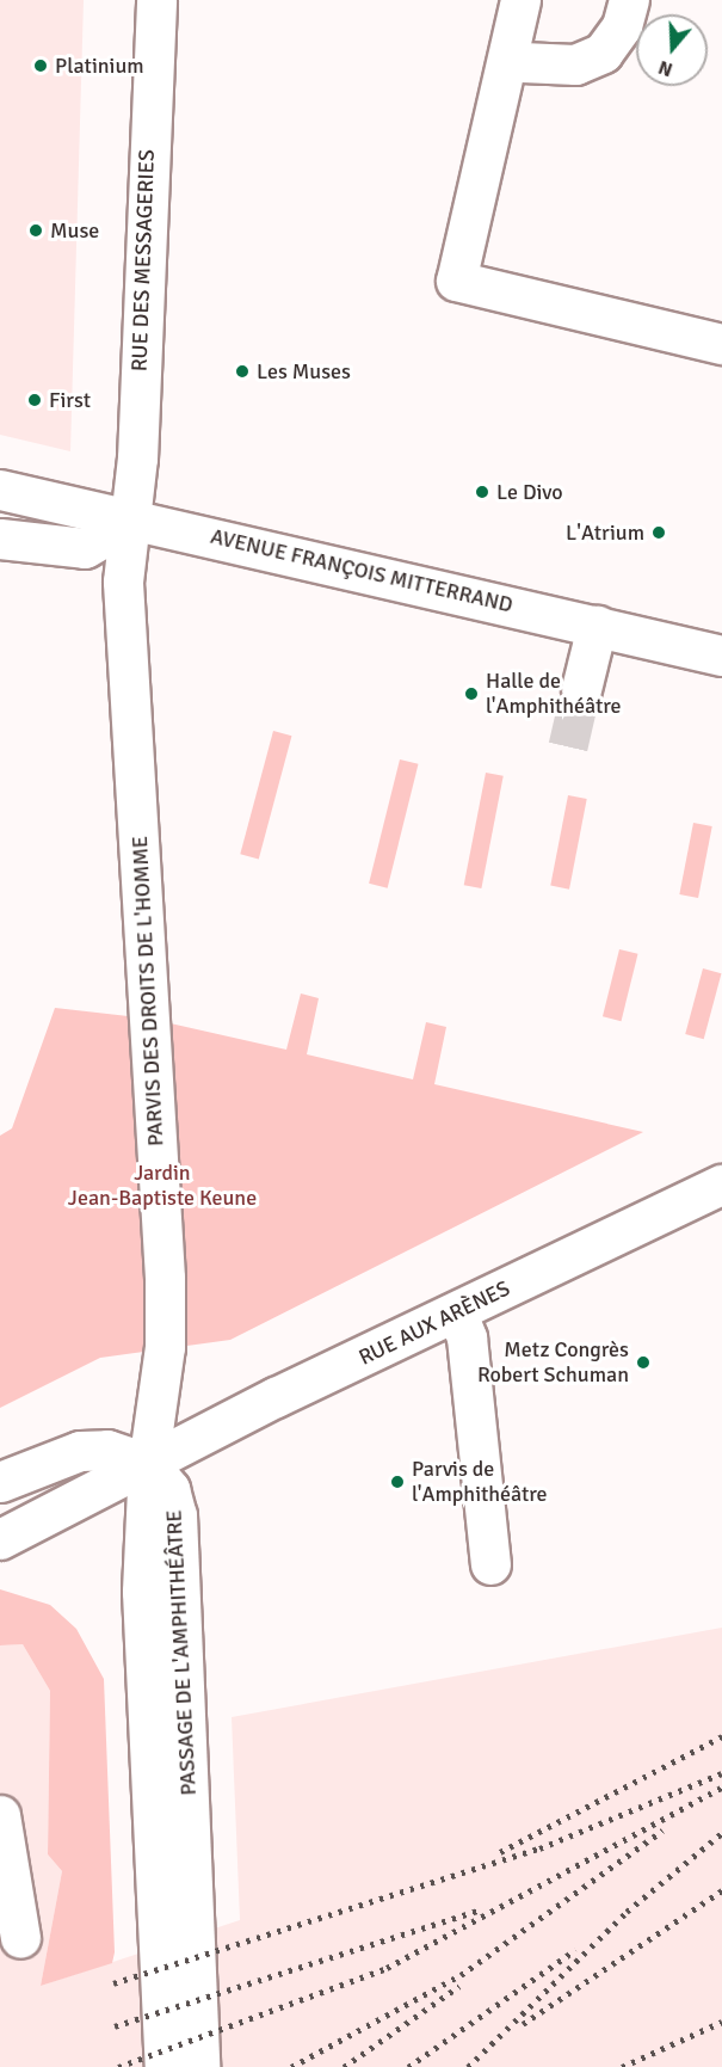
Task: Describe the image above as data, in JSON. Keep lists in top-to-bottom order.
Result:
{
  "streets": {
    "main road": [
      "RUE DES MESSAGERIES",
      "AVENUE FRANÇOIS MITTERRAND",
      "PARVIS DES DROITS DE L'HOMME",
      "RUE AUX ARÈNES",
      "PASSAGE DE L'AMPHITHÉÂTRE"
    ]
  },
  "crossings": [
    ["RUE DES MESSAGERIES", "AVENUE FRANÇOIS MITTERRAND"],
    ["RUE DES MESSAGERIES", "PARVIS DES DROITS DE L'HOMME"],
    ["AVENUE FRANÇOIS MITTERRAND", "PARVIS DES DROITS DE L'HOMME"],
    ["PARVIS DES DROITS DE L'HOMME", "RUE AUX ARÈNES"],
    ["PARVIS DES DROITS DE L'HOMME", "PASSAGE DE L'AMPHITHÉÂTRE"],
    ["RUE AUX ARÈNES", "PASSAGE DE L'AMPHITHÉÂTRE"]
  ],
  "parks": ["Jardin Jean-Baptiste Keune"],
  "places": [
    "Platinium",
    "Muse",
    "Les Muses",
    "First",
    "Le Divo",
    "L'Atrium",
    "Halle de l'Amphithéâtre",
    "Metz Congrès Robert Schuman",
    "Parvis de l'Amphithéâtre"
  ],
  "north": "bottom"
}
